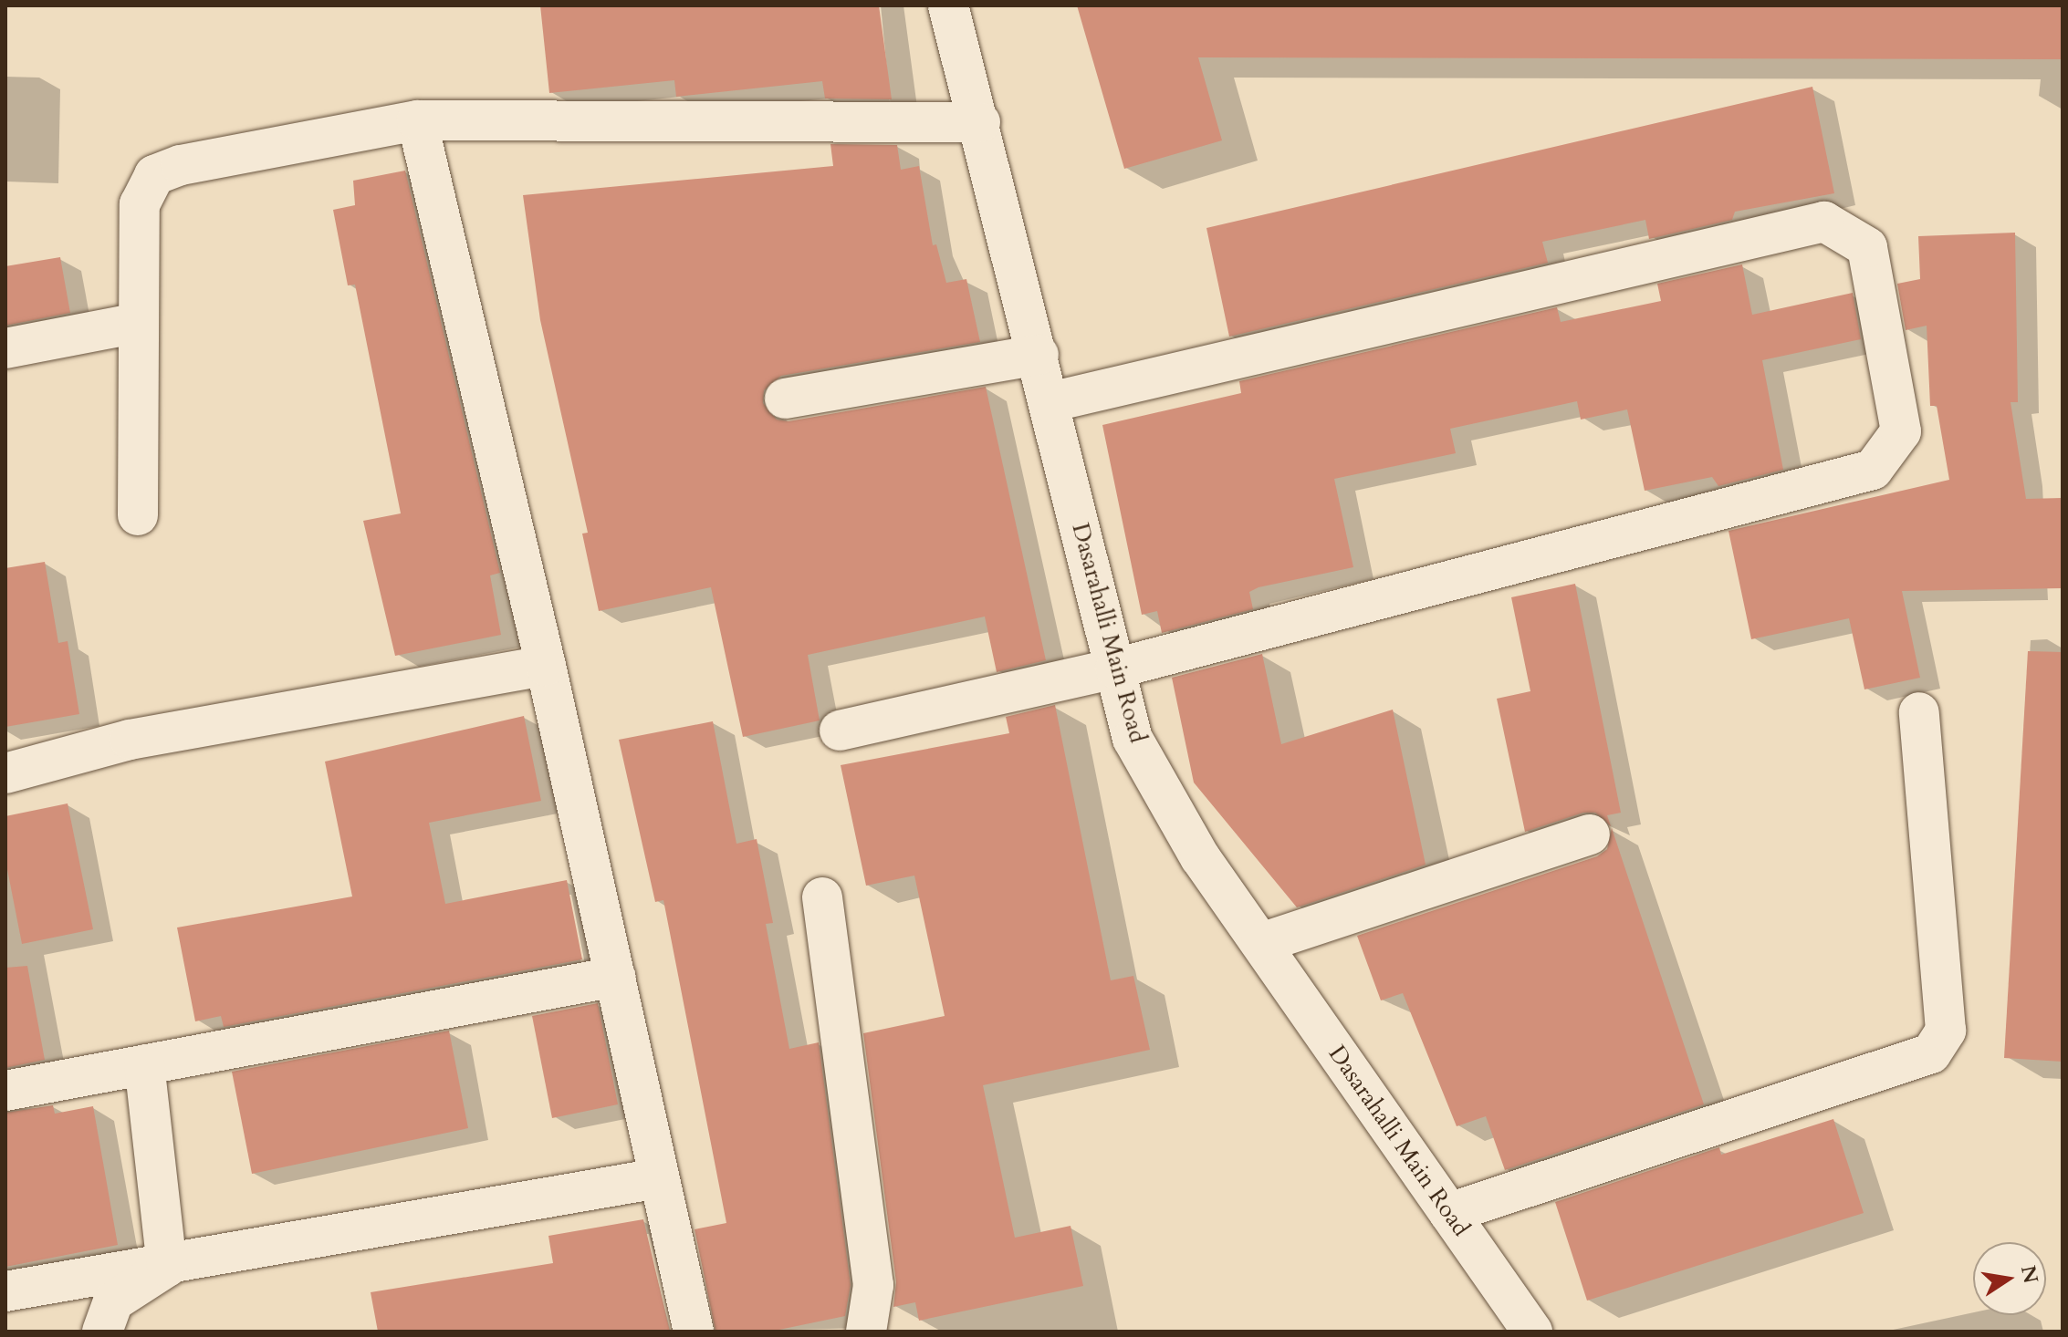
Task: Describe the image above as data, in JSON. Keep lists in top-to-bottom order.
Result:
{
  "streets": {
    "street": ["Dasarahalli Main Road"]
  },
  "north": "right"
}
